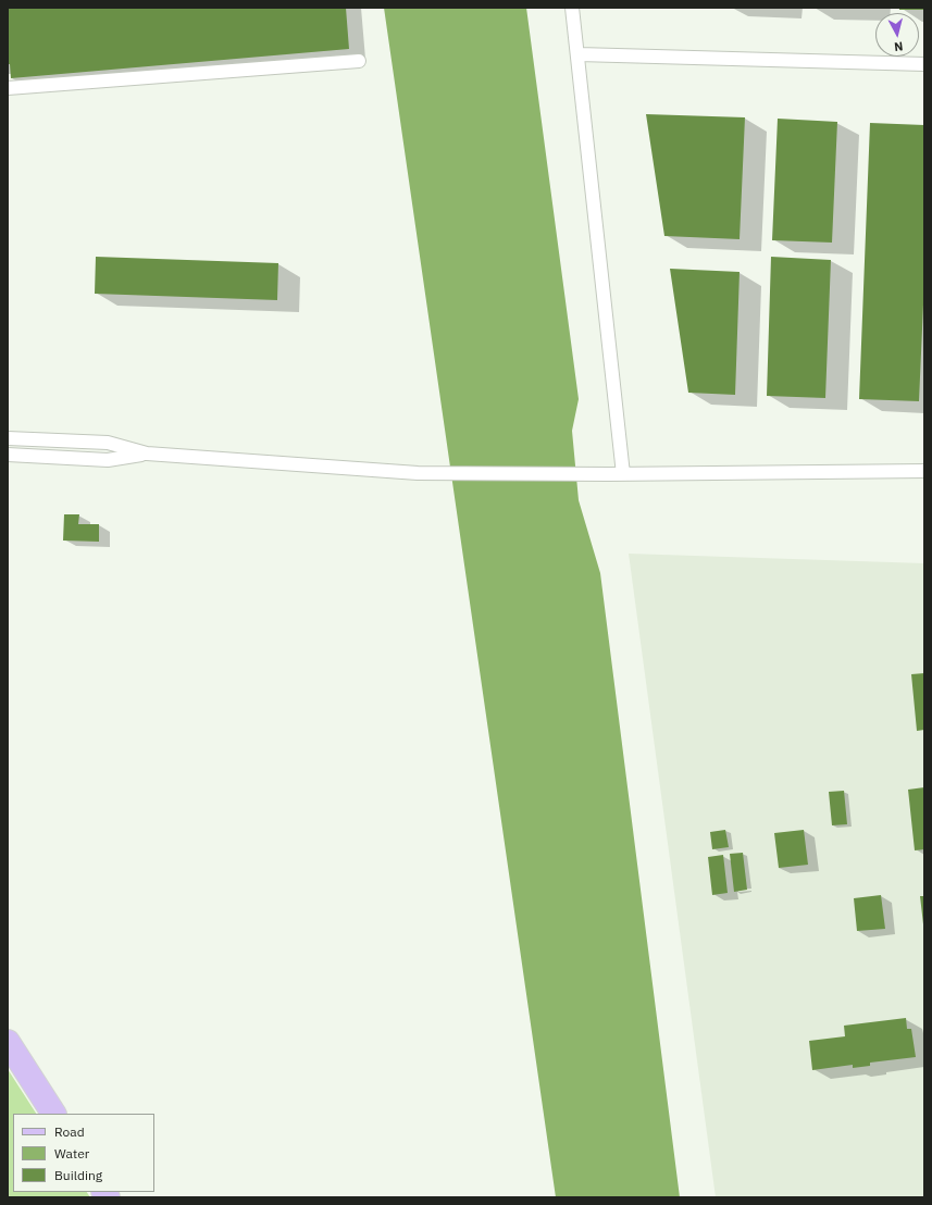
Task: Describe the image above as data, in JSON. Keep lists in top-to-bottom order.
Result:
{
  "legend": ["Road", "Water", "Building"],
  "north": "bottom"
}
